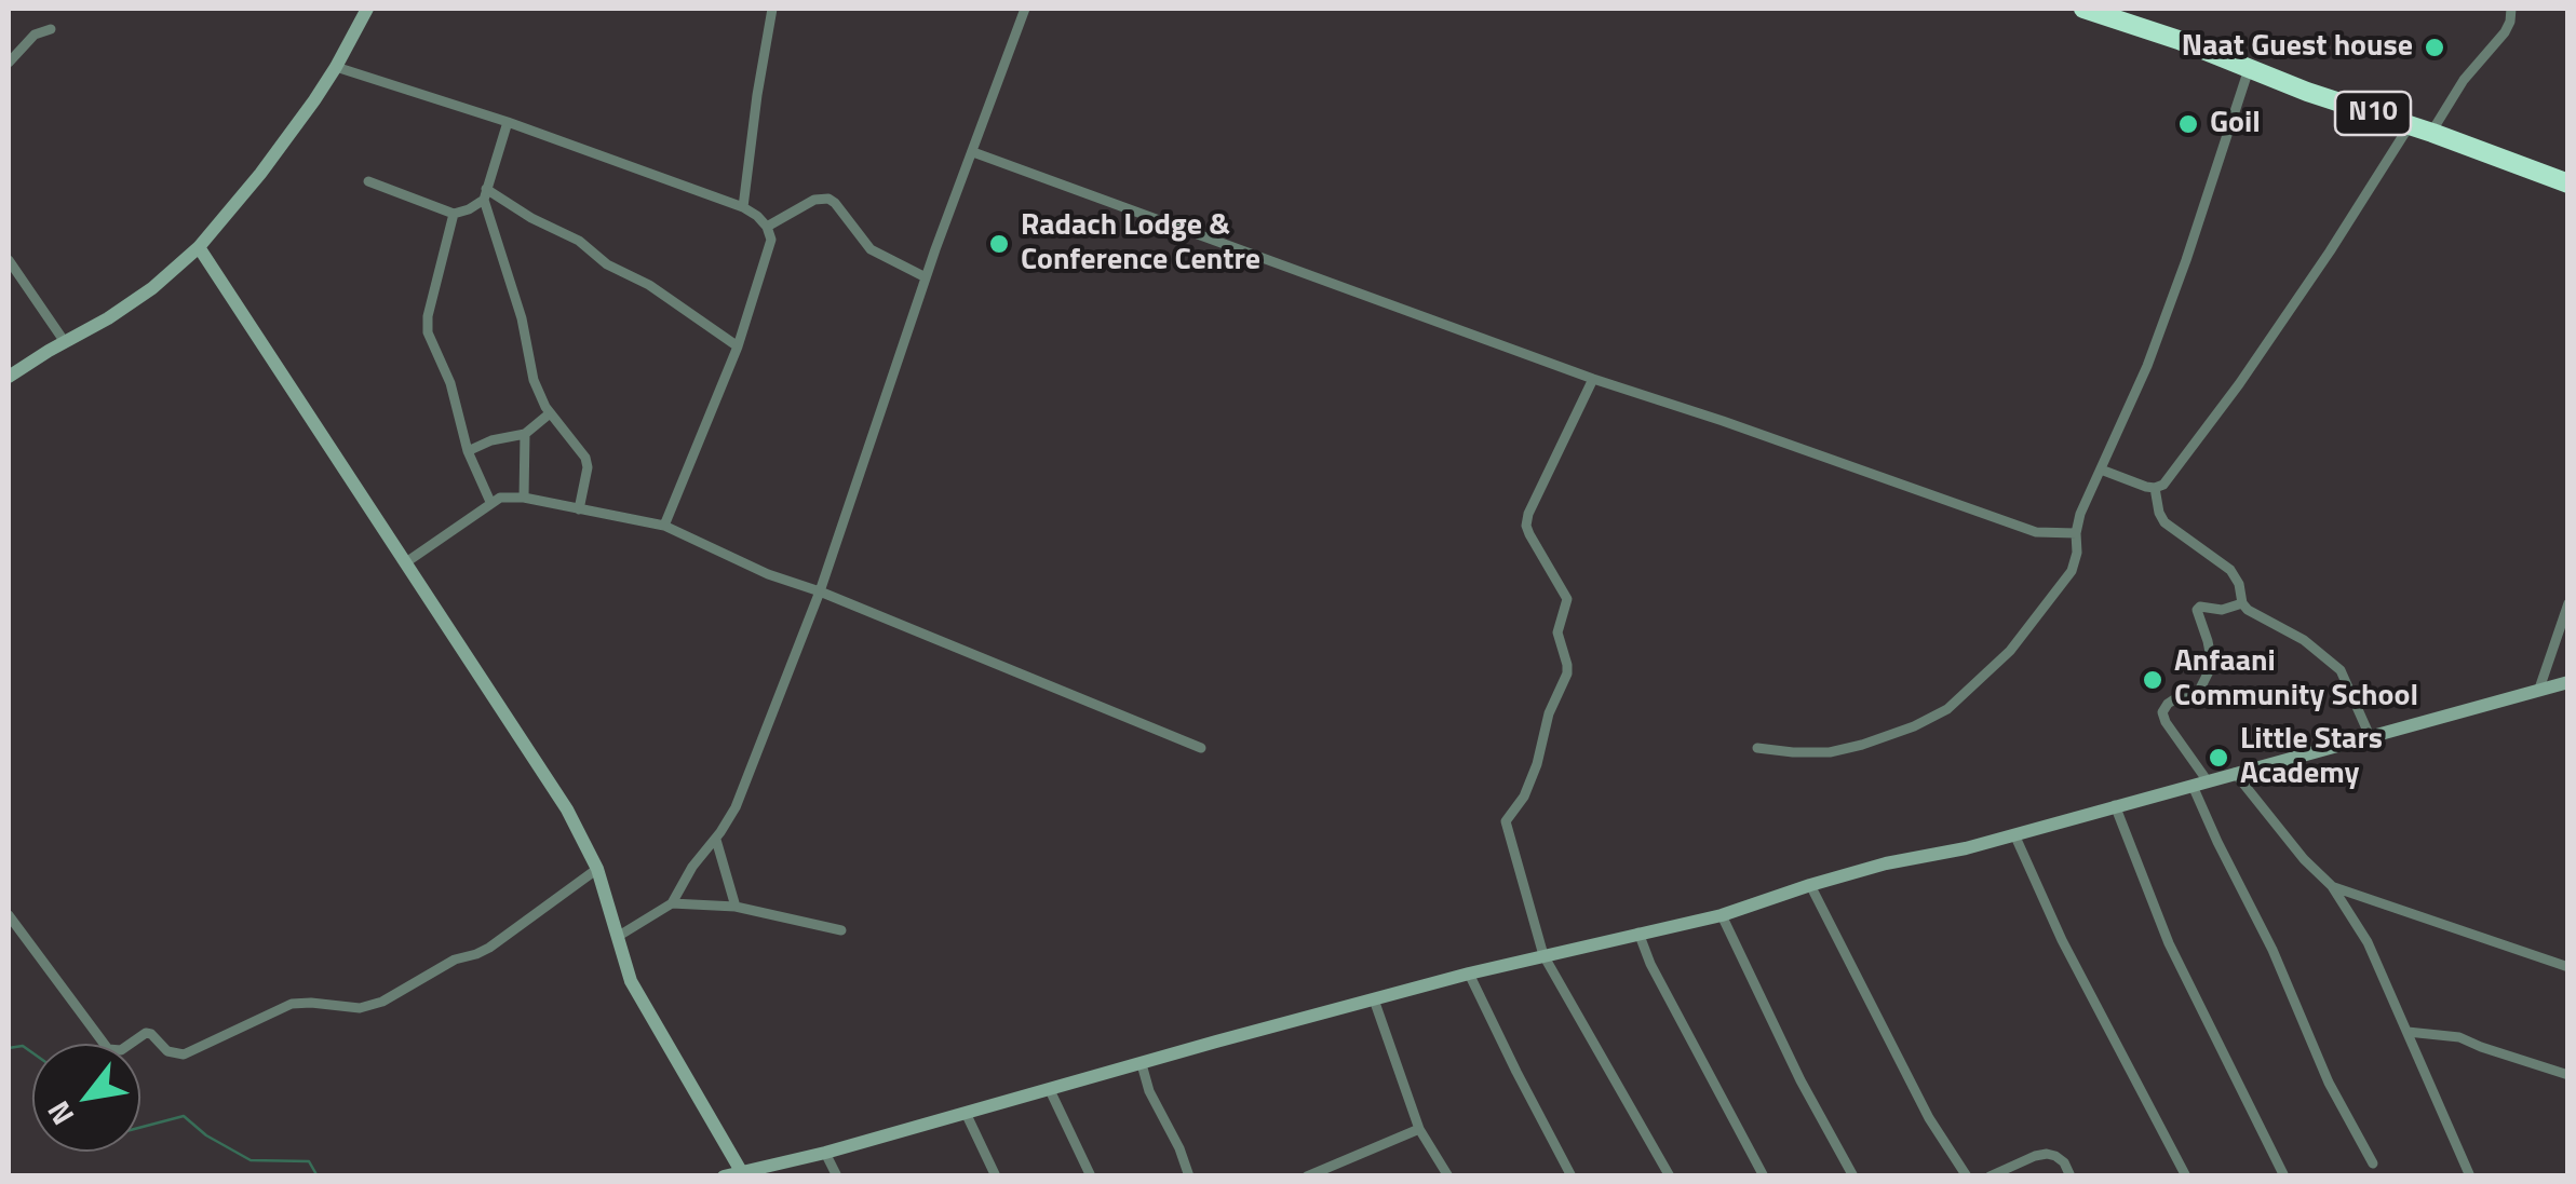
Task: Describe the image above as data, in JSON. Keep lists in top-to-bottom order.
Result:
{
  "streets": {
    "highway": ["N10"]
  },
  "places": [
    "Naat Guest house",
    "Goil",
    "Radach Lodge & Conference Centre",
    "Anfaani Community School",
    "Little Stars Academy"
  ],
  "north": "bottom left"
}
